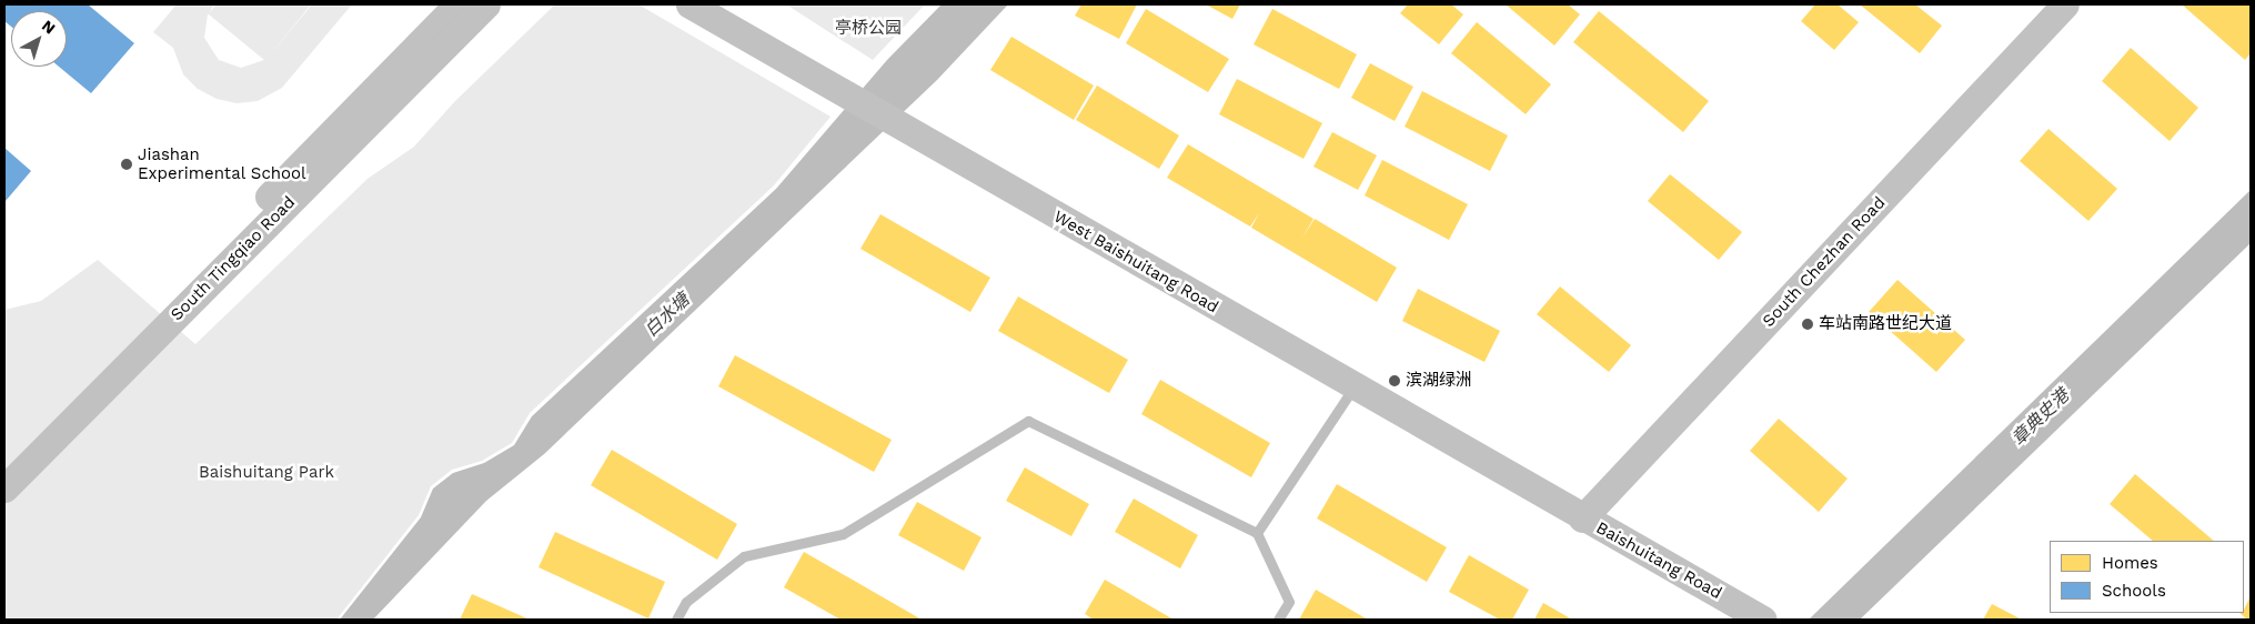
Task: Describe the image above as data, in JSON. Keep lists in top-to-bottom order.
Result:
{
  "streets": {
    "street": [
      "South Tingqiao Road",
      "West Baishuitang Road",
      "South Chezhan Road",
      "Baishuitang Road"
    ]
  },
  "crossings": [
    ["West Baishuitang Road", "South Chezhan Road"],
    ["West Baishuitang Road", "Baishuitang Road"],
    ["South Chezhan Road", "Baishuitang Road"]
  ],
  "water": ["白水塘", "章典史港"],
  "parks": ["亭桥公园", "Baishuitang Park"],
  "places": ["Jiashan Experimental School", "车站南路世纪大道", "滨湖绿洲"],
  "legend": ["Homes", "Schools"],
  "north": "top right"
}
